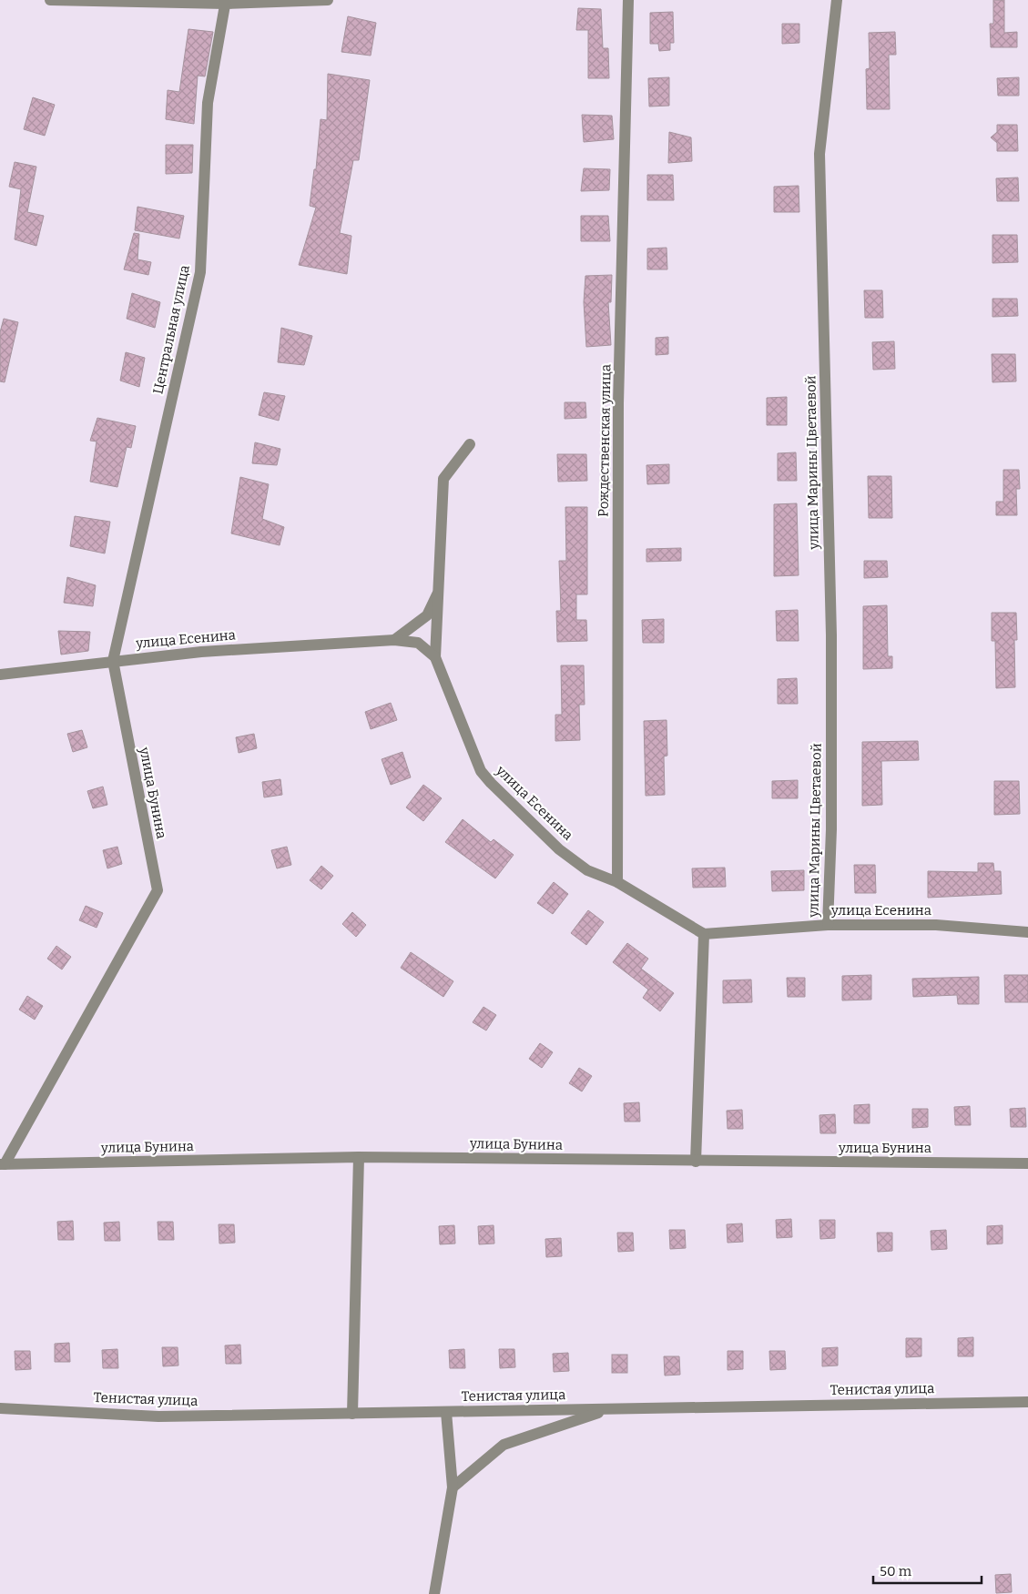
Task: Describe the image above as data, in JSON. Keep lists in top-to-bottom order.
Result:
{
  "streets": {
    "street": [
      "Центральная улица",
      "Рождественская улица",
      "улица Марины Цветаевой",
      "улица Есенина",
      "улица Бунина",
      "Тенистая улица"
    ]
  },
  "crossings": [
    ["Центральная улица", "улица Есенина"],
    ["Центральная улица", "улица Бунина"],
    ["Рождественская улица", "улица Есенина"],
    ["улица Марины Цветаевой", "улица Есенина"],
    ["улица Есенина", "улица Бунина"]
  ],
  "scale_bar": "50 m"
}
